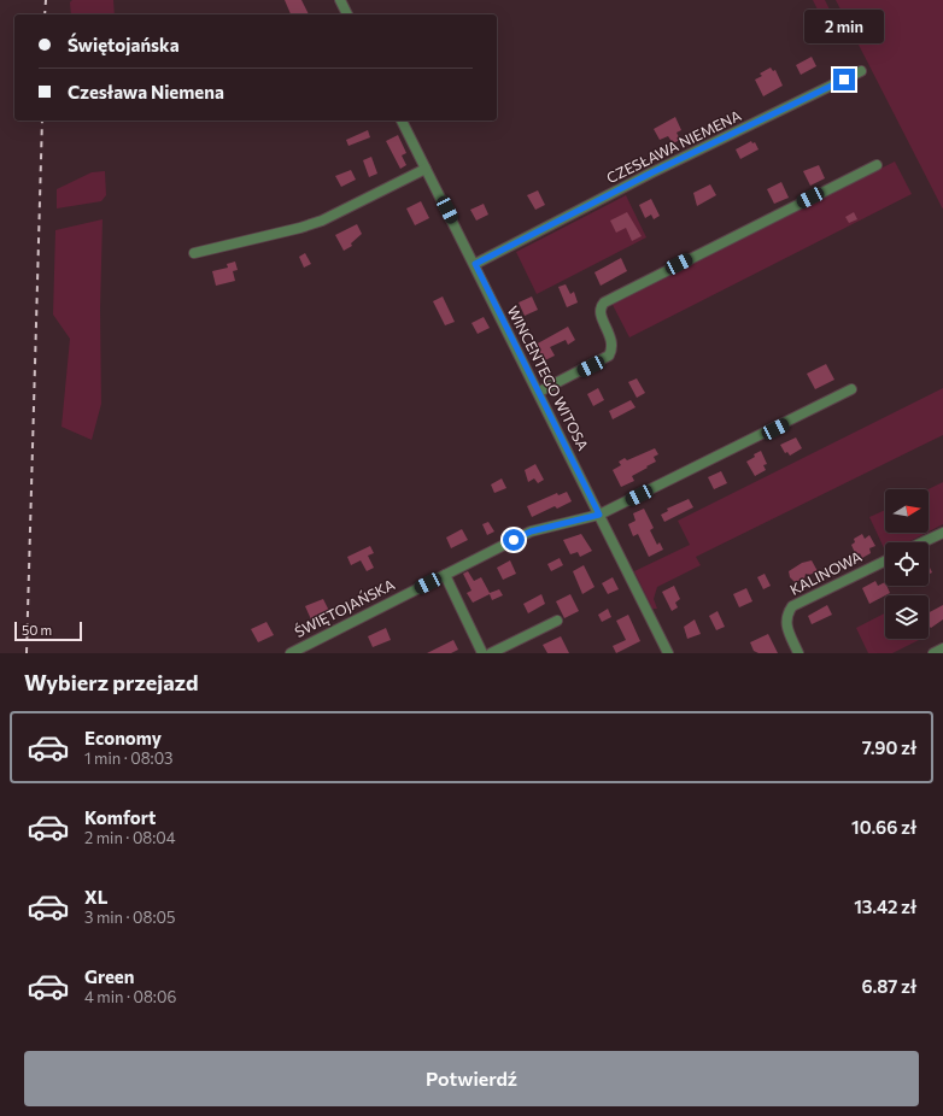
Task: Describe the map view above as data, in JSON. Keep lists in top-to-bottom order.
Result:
{
  "streets": {
    "street": [
      "CZESŁAWA NIEMENA",
      "WINCENTEGO WITOSA",
      "KALINOWA",
      "ŚWIĘTOJAŃSKA"
    ]
  },
  "crossings": [
    ["CZESŁAWA NIEMENA", "WINCENTEGO WITOSA"],
    ["WINCENTEGO WITOSA", "ŚWIĘTOJAŃSKA"]
  ],
  "scale_bar": "50 m",
  "north": "right",
  "page": {
    "bubble": "2 min",
    "banner": ["Świętojańska", "Czesława Niemena"],
    "scale": "50 m",
    "heading": "Wybierz przejazd",
    "list": [
      {
        "name": "Economy",
        "note": "1 min · 08:03",
        "value": "7.90 zł"
      },
      {
        "name": "Komfort",
        "note": "2 min · 08:04",
        "value": "10.66 zł"
      },
      {
        "name": "XL",
        "note": "3 min · 08:05",
        "value": "13.42 zł"
      },
      {
        "name": "Green",
        "note": "4 min · 08:06",
        "value": "6.87 zł"
      }
    ],
    "buttons": "Potwierdź"
  }
}
